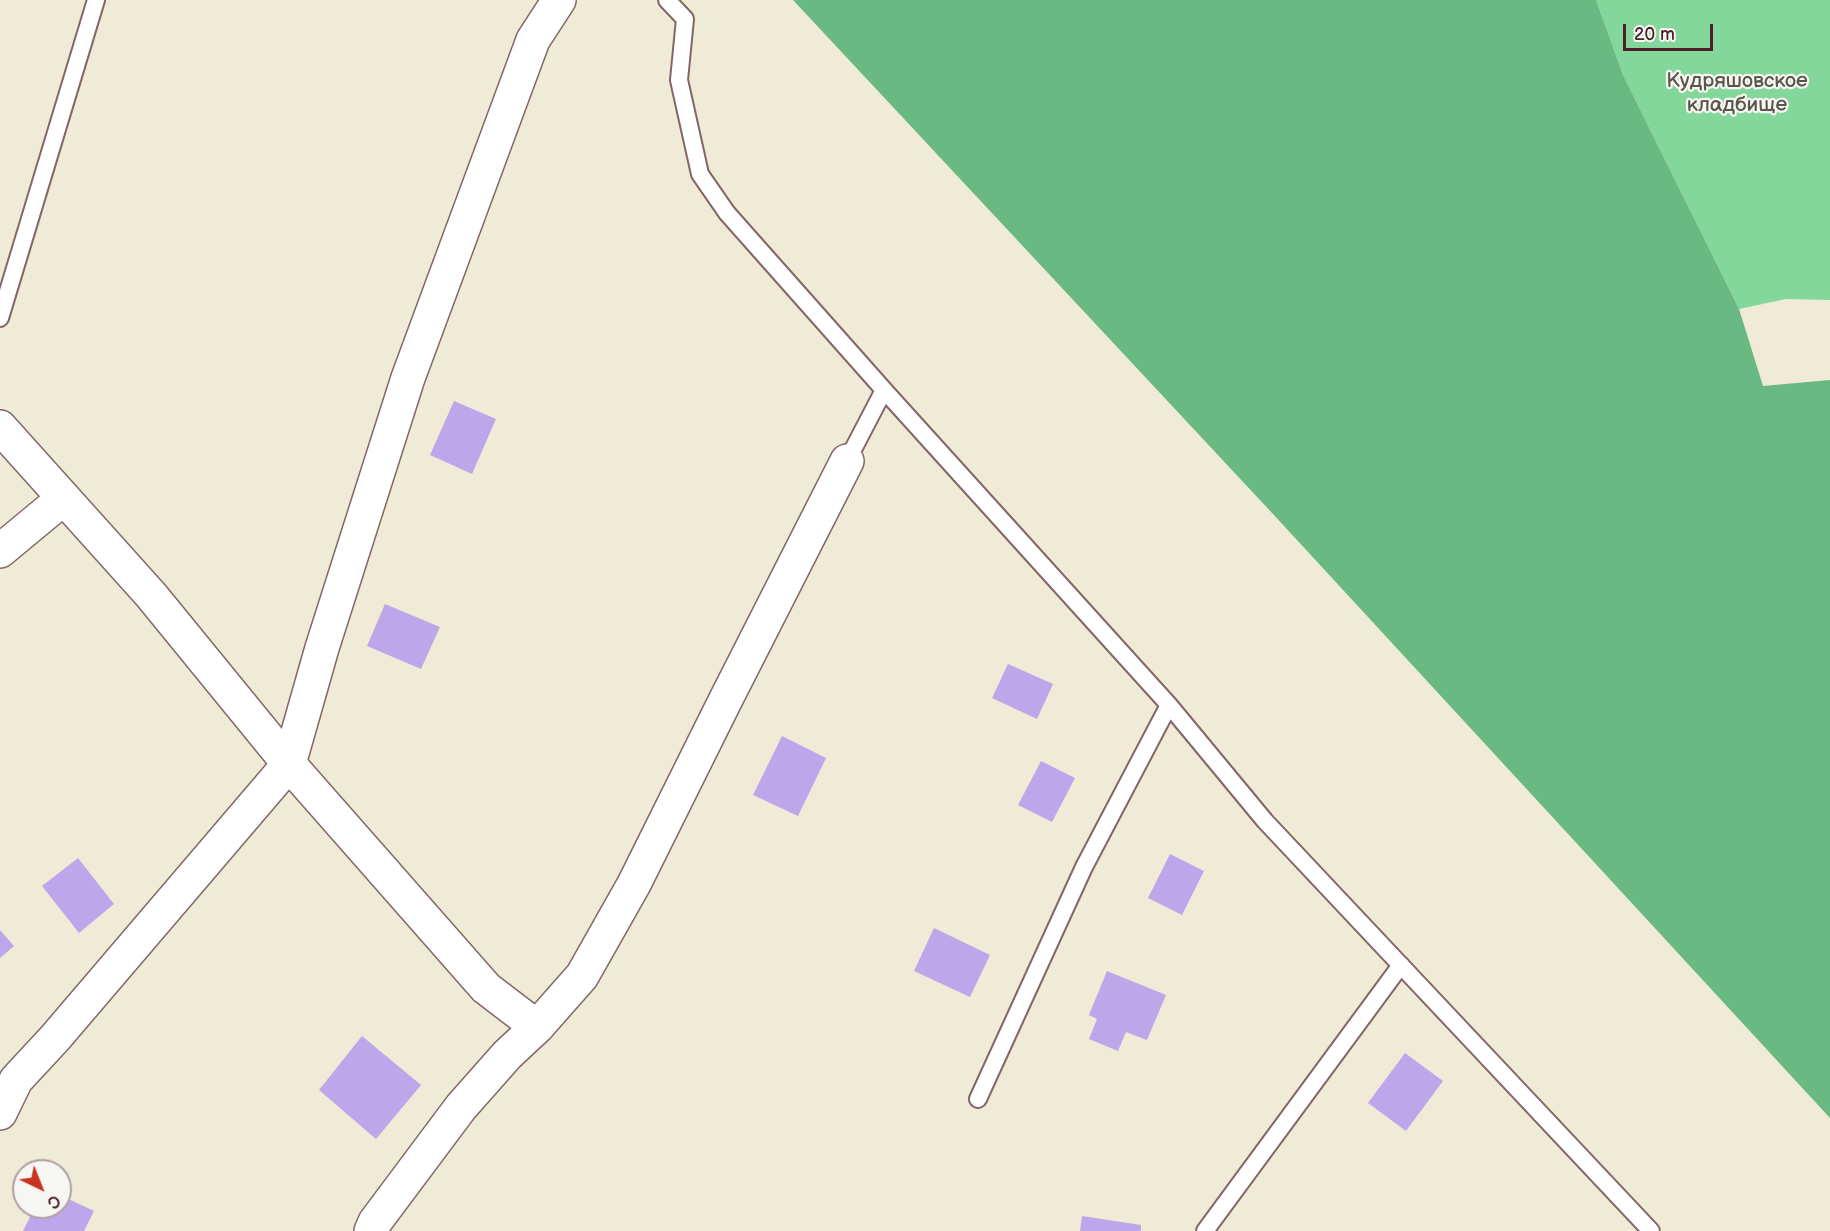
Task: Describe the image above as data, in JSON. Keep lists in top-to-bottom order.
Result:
{
  "parks": ["Кудряшовское кладбище"],
  "scale_bar": "20 m",
  "north": "bottom right"
}
